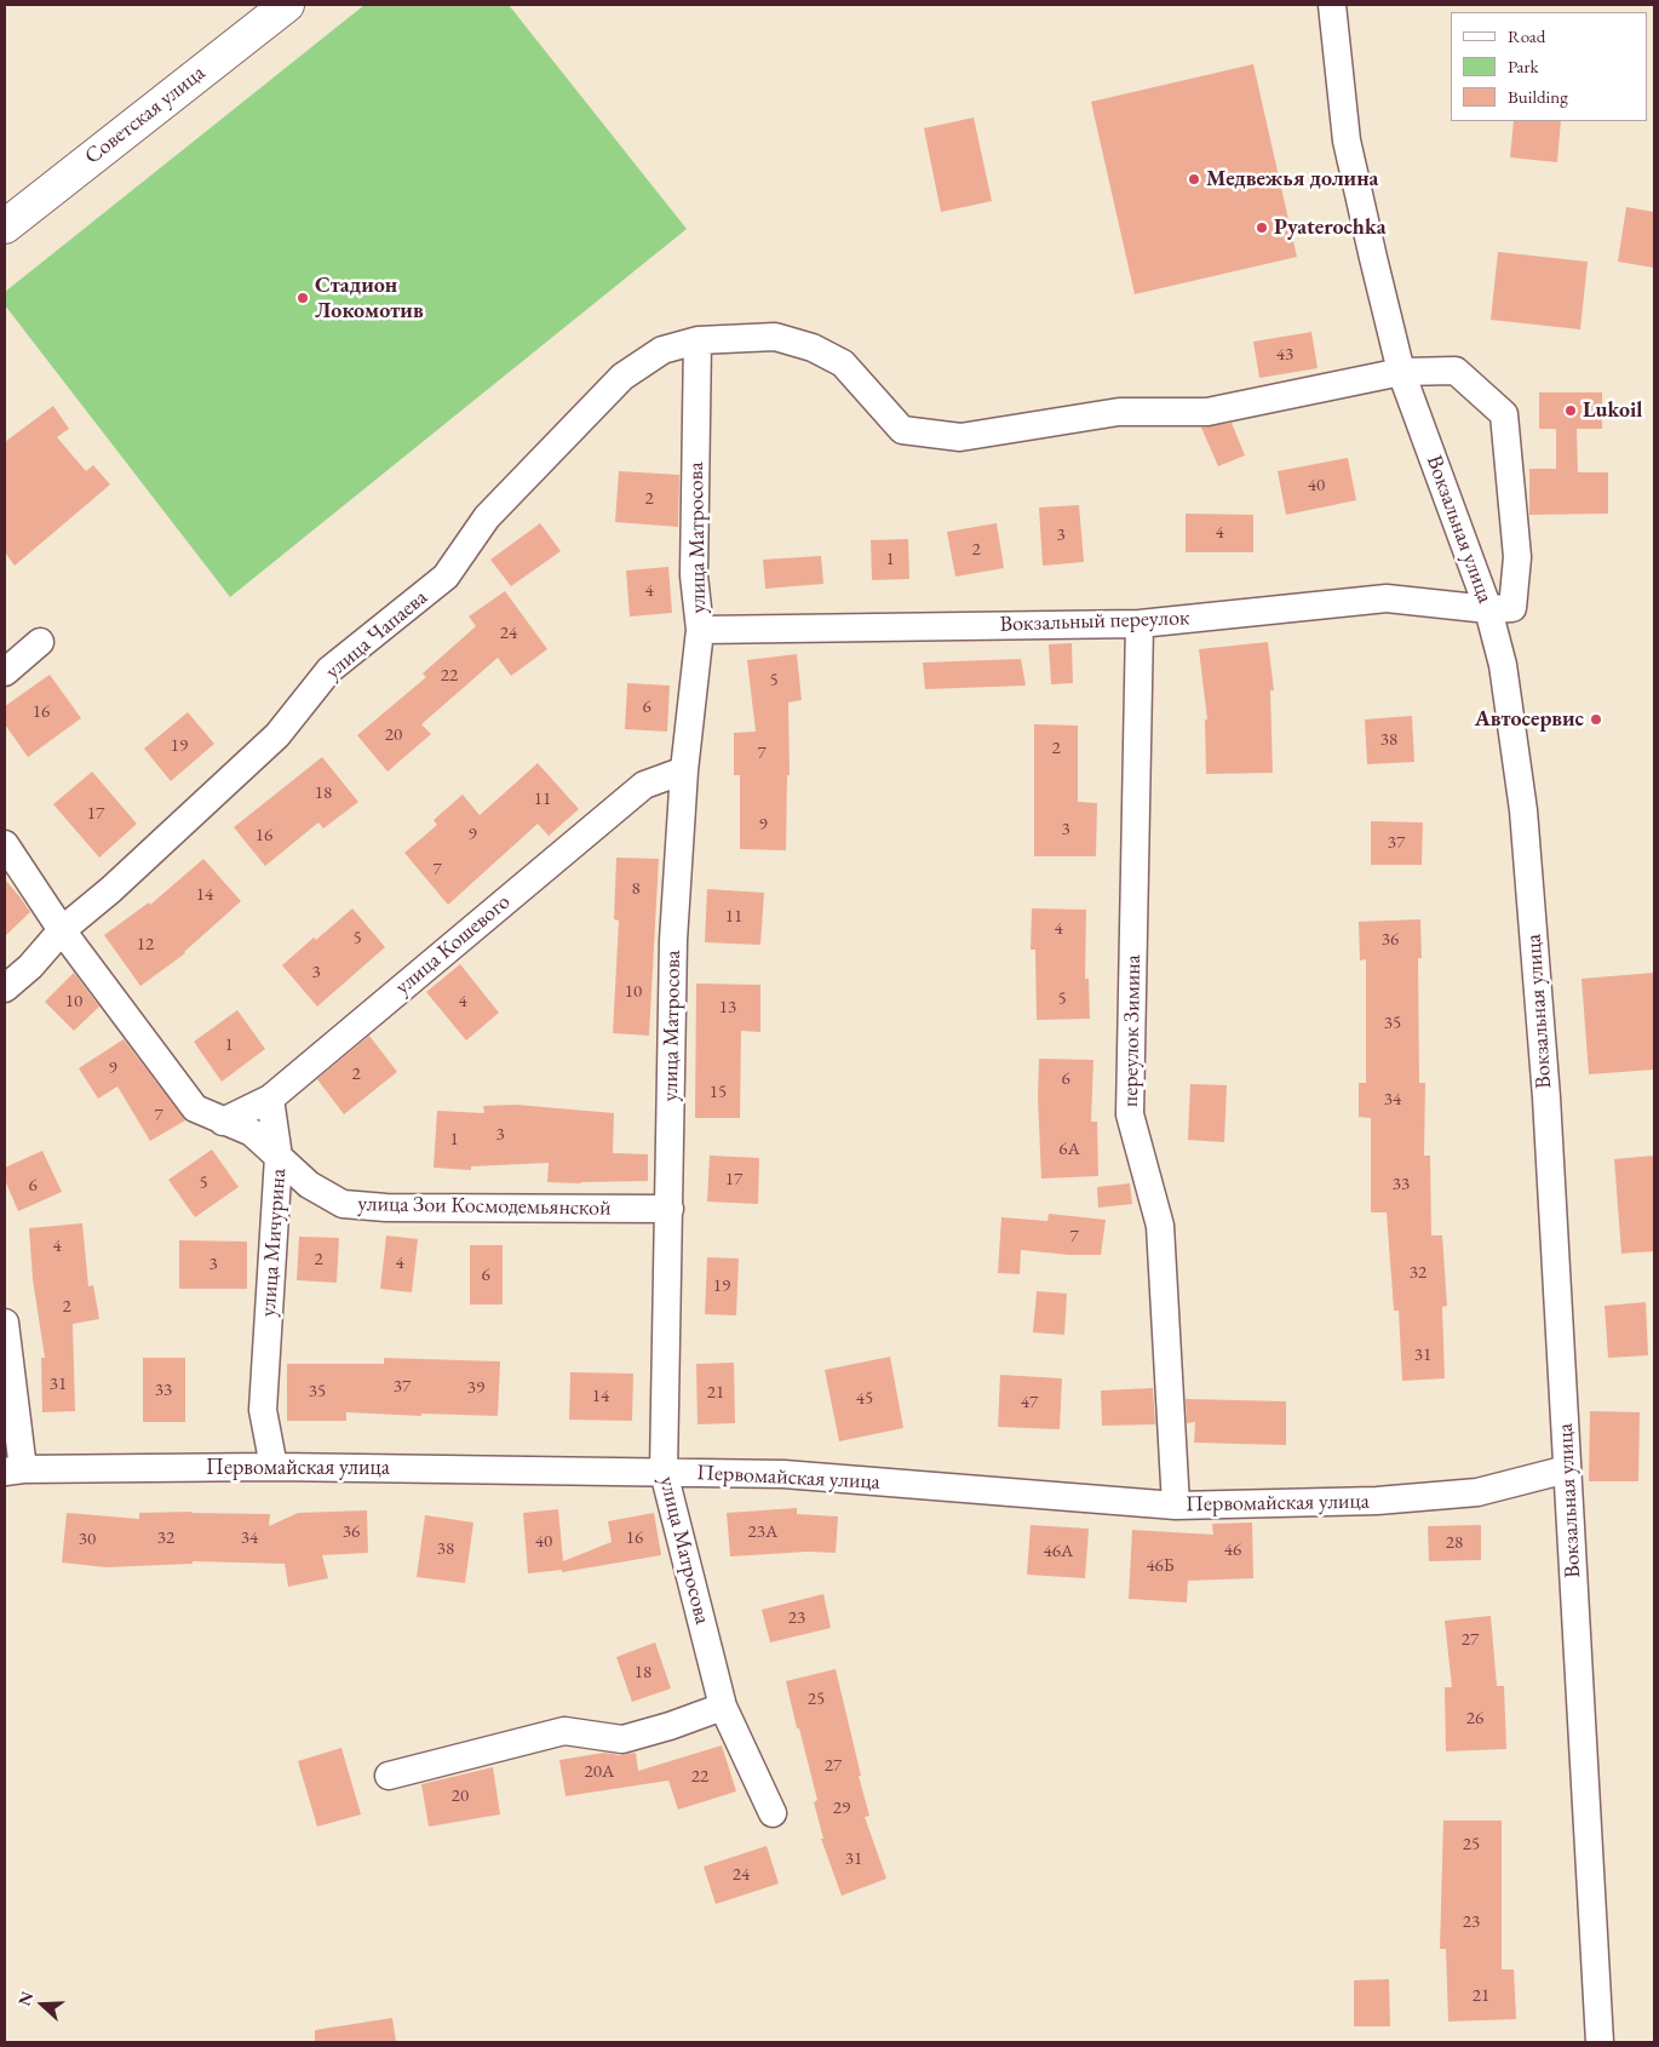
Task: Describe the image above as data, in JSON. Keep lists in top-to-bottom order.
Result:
{
  "streets": {
    "main road": ["Советская улица"],
    "street": [
      "Вокзальная улица",
      "улица Матросова",
      "Вокзальный переулок",
      "улица Чапаева",
      "улица Кошевого",
      "переулок Зимина",
      "улица Зои Космодемьянской",
      "улица Мичурина",
      "Первомайская улица"
    ]
  },
  "crossings": [
    ["Вокзальная улица", "Вокзальный переулок"],
    ["Вокзальная улица", "улица Чапаева"],
    ["Вокзальная улица", "Первомайская улица"],
    ["улица Матросова", "Вокзальный переулок"],
    ["улица Матросова", "улица Чапаева"],
    ["улица Матросова", "улица Кошевого"],
    ["улица Матросова", "улица Зои Космодемьянской"],
    ["улица Матросова", "Первомайская улица"],
    ["Вокзальный переулок", "улица Чапаева"],
    ["Вокзальный переулок", "переулок Зимина"],
    ["улица Чапаева", "улица Мичурина"],
    ["улица Кошевого", "улица Мичурина"],
    ["переулок Зимина", "Первомайская улица"],
    ["улица Зои Космодемьянской", "улица Мичурина"],
    ["улица Мичурина", "Первомайская улица"]
  ],
  "places": [
    "Медвежья долина",
    "Pyaterochka",
    "Стадион Локомотив",
    "Lukoil",
    "Автосервис"
  ],
  "house_numbers": [
    "43",
    "40",
    "2",
    "4",
    "3",
    "2",
    "1",
    "4",
    "24",
    "22",
    "5",
    "6",
    "16",
    "20",
    "38",
    "19",
    "2",
    "7",
    "18",
    "11",
    "17",
    "9",
    "3",
    "9",
    "16",
    "37",
    "7",
    "8",
    "14",
    "11",
    "4",
    "5",
    "36",
    "12",
    "3",
    "10",
    "5",
    "10",
    "4",
    "13",
    "35",
    "1",
    "9",
    "2",
    "6",
    "15",
    "34",
    "7",
    "3",
    "1",
    "6А",
    "17",
    "5",
    "33",
    "6",
    "7",
    "4",
    "2",
    "4",
    "3",
    "32",
    "6",
    "19",
    "2",
    "31",
    "31",
    "37",
    "39",
    "33",
    "35",
    "21",
    "14",
    "45",
    "47",
    "36",
    "23А",
    "32",
    "34",
    "16",
    "30",
    "40",
    "28",
    "38",
    "46",
    "46А",
    "46Б",
    "23",
    "27",
    "18",
    "25",
    "26",
    "27",
    "20А",
    "22",
    "20",
    "29",
    "25",
    "31",
    "24",
    "23",
    "21"
  ],
  "legend": ["Road", "Park", "Building"],
  "north": "left"
}
